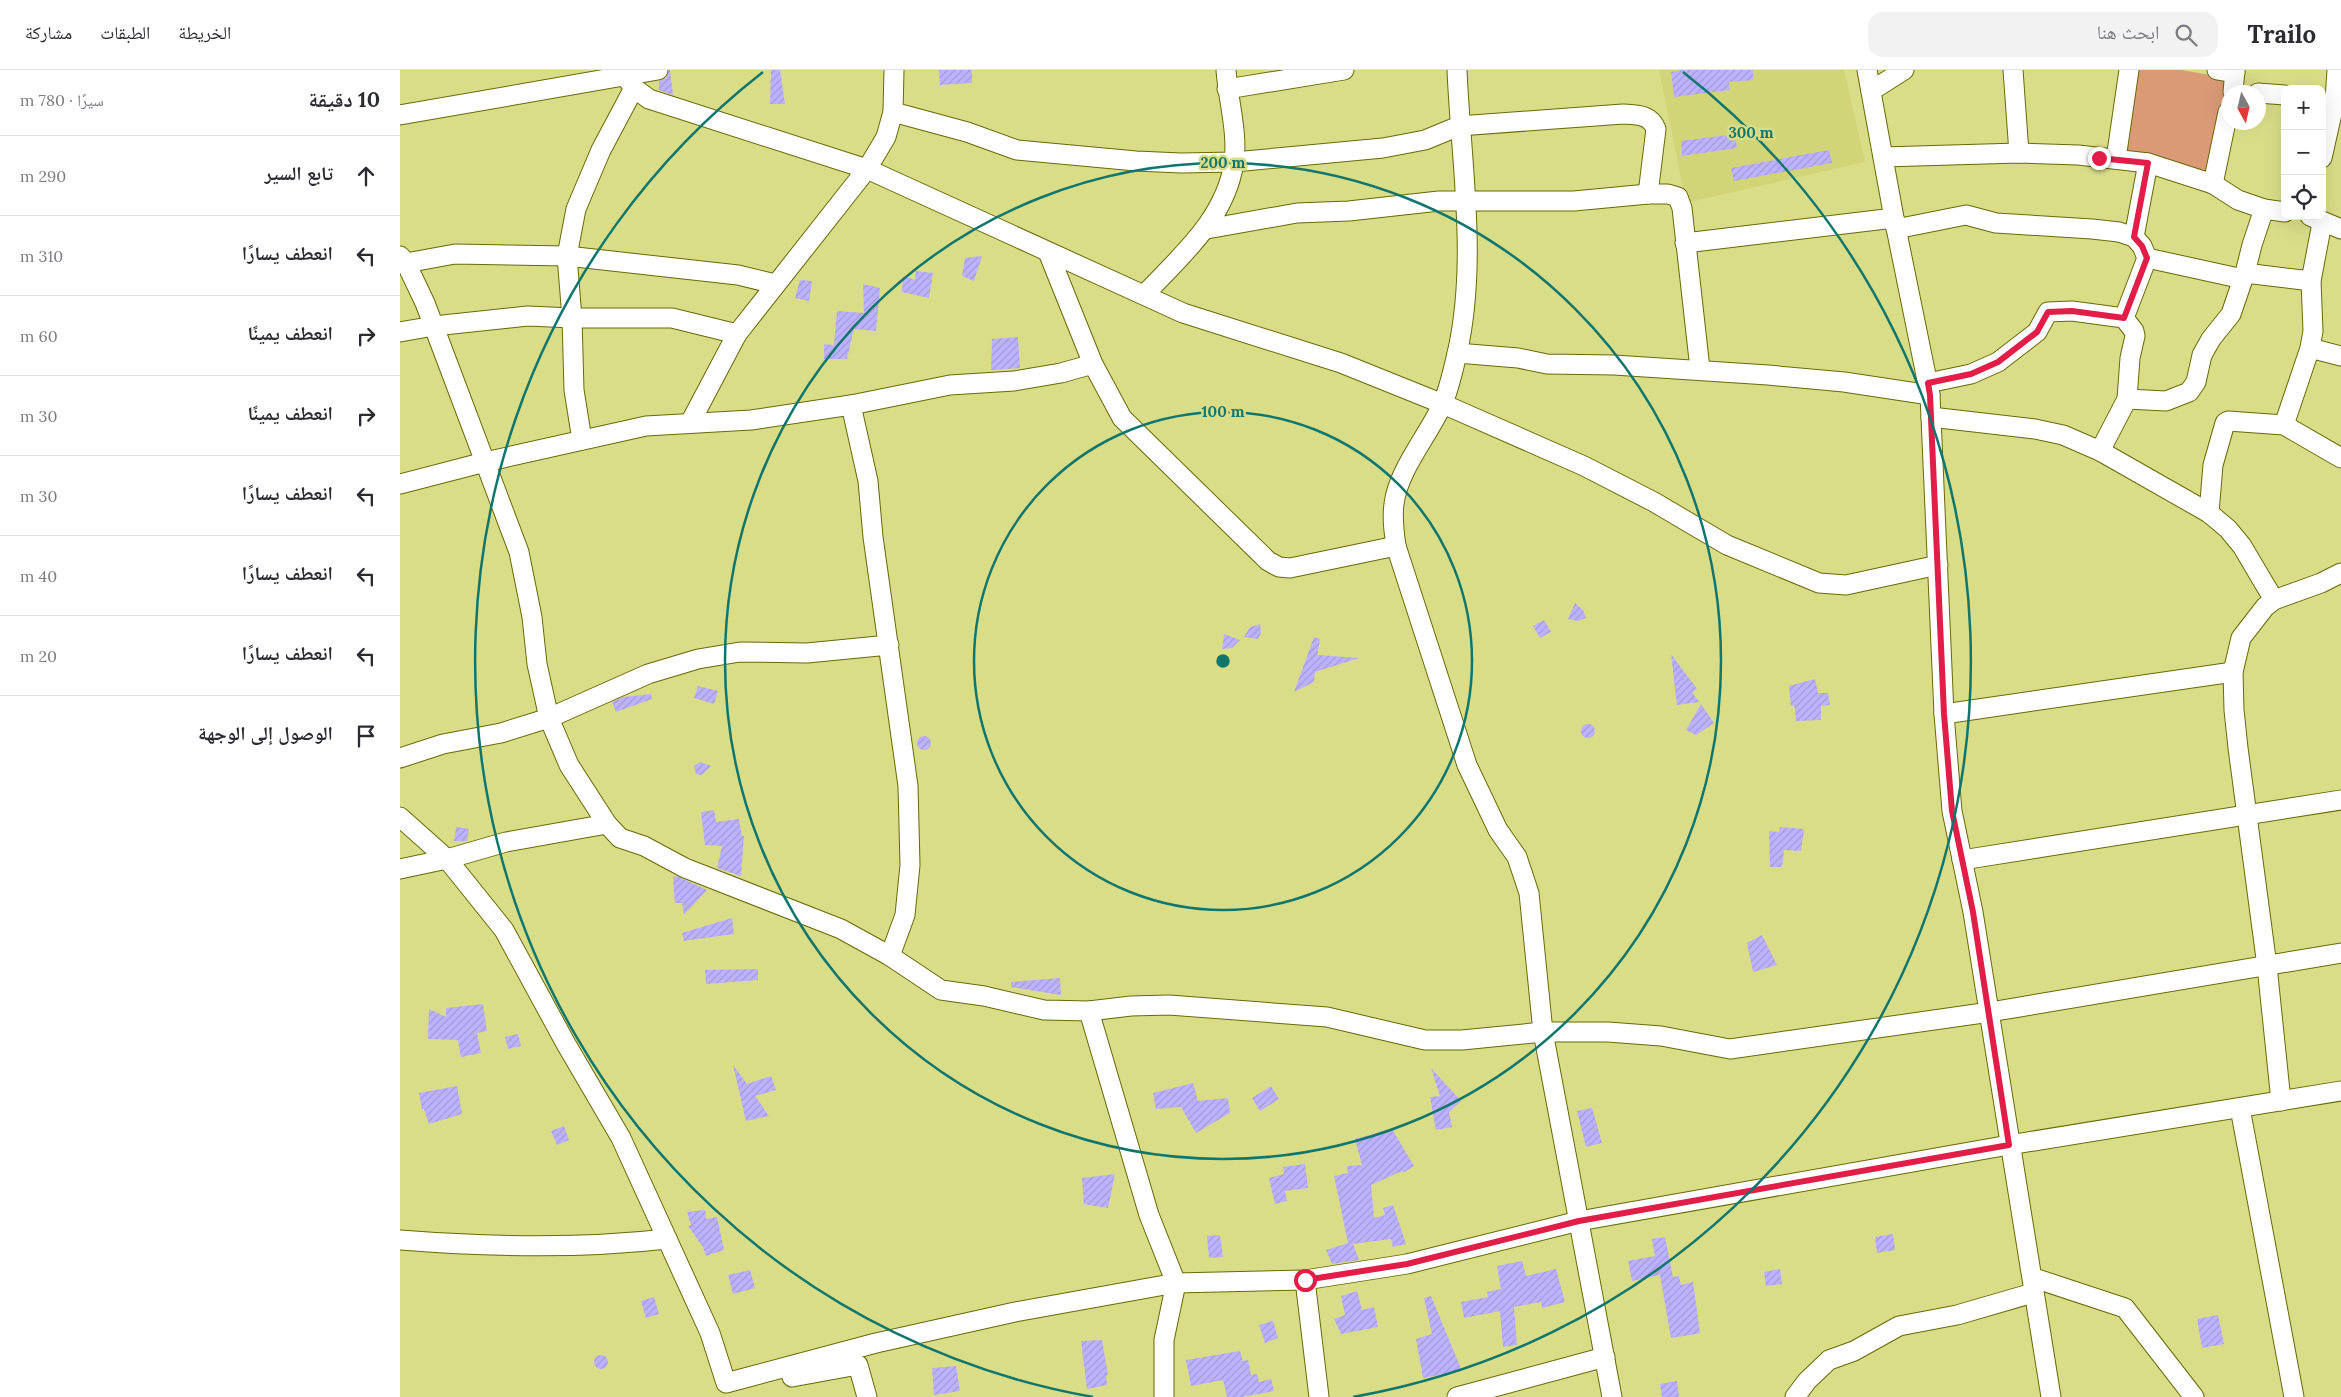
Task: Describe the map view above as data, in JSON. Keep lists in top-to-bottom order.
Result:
{
  "north": "bottom",
  "page": {
    "header": "Trailo",
    "search": "ابحث هنا",
    "nav": ["الخريطة", "الطبقات", "مشاركة"],
    "heading": ["10 دقيقة", "سيرًا · 780 m"],
    "map_buttons": ["+", "−"],
    "list": [
      ["تابع السير", "290 m"],
      ["انعطف يسارًا", "310 m"],
      ["انعطف يمينًا", "60 m"],
      ["انعطف يمينًا", "30 m"],
      ["انعطف يسارًا", "30 m"],
      ["انعطف يسارًا", "40 m"],
      ["انعطف يسارًا", "20 m"],
      "الوصول إلى الوجهة"
    ]
  },
  "rings": ["300 m", "200 m", "100 m"]
}
